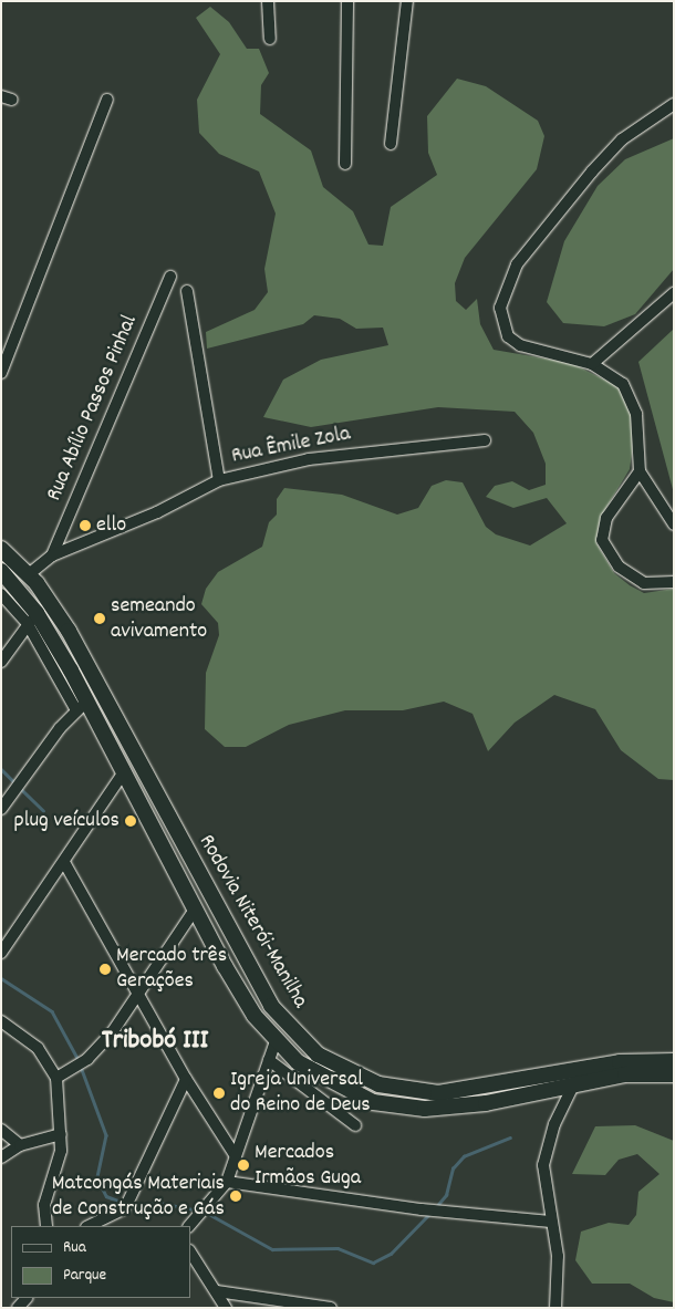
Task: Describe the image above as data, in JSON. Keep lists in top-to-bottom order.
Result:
{
  "streets": {
    "highway": ["Rodovia Niterói-Manilha"],
    "street": ["Rua Abílio Passos Pinhal", "Rua Êmile Zola"]
  },
  "crossings": [
    ["Rua Abílio Passos Pinhal", "Rua Êmile Zola"],
    ["Rua Êmile Zola", "Rodovia Niterói-Manilha"]
  ],
  "districts": ["Tribobó III"],
  "places": [
    "ello",
    "semeando avivamento",
    "plug veículos",
    "Mercado três Gerações",
    "Igreja Universal do Reino de Deus",
    "Mercados Irmãos Guga",
    "Matcongás Materiais de Construção e Gás"
  ],
  "legend": ["Rua", "Parque"]
}
